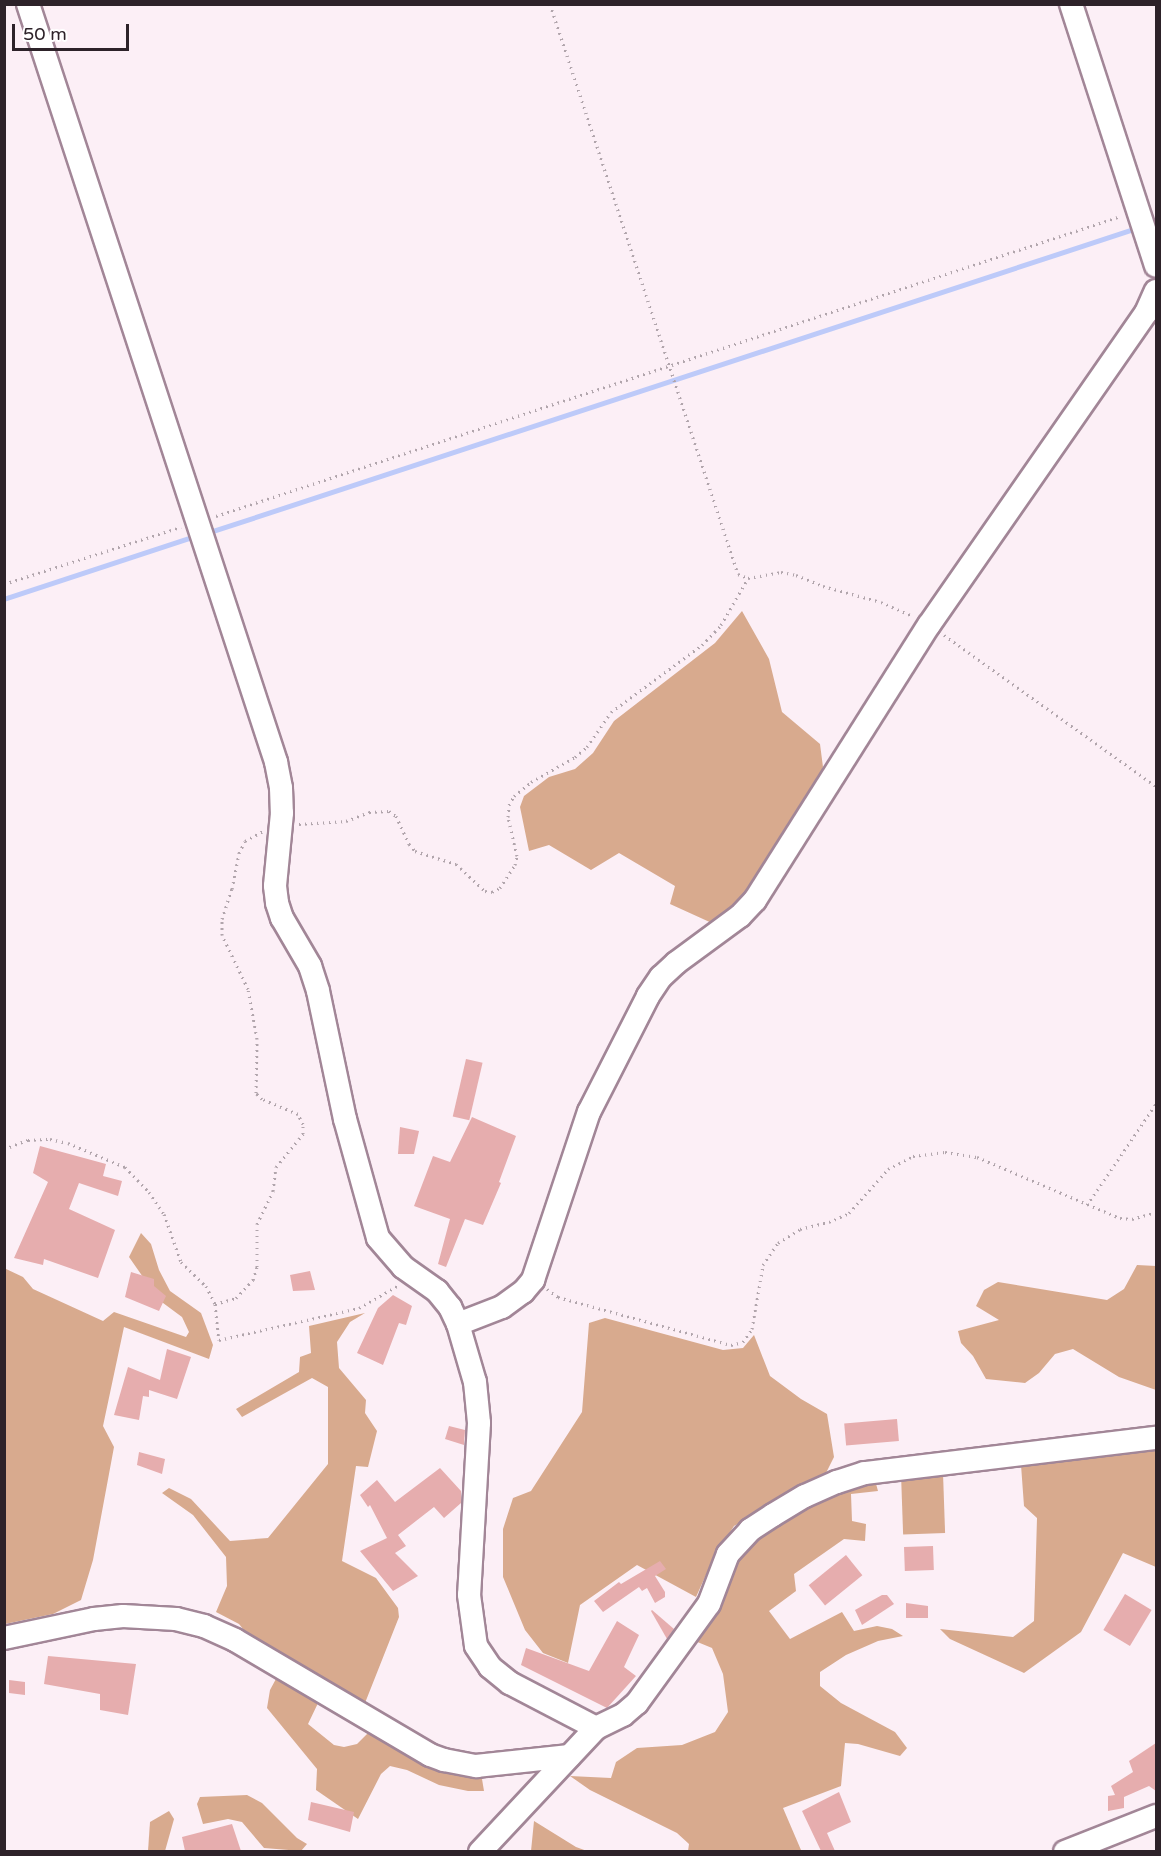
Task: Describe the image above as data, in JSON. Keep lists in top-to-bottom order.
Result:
{
  "scale_bar": "50 m"
}
